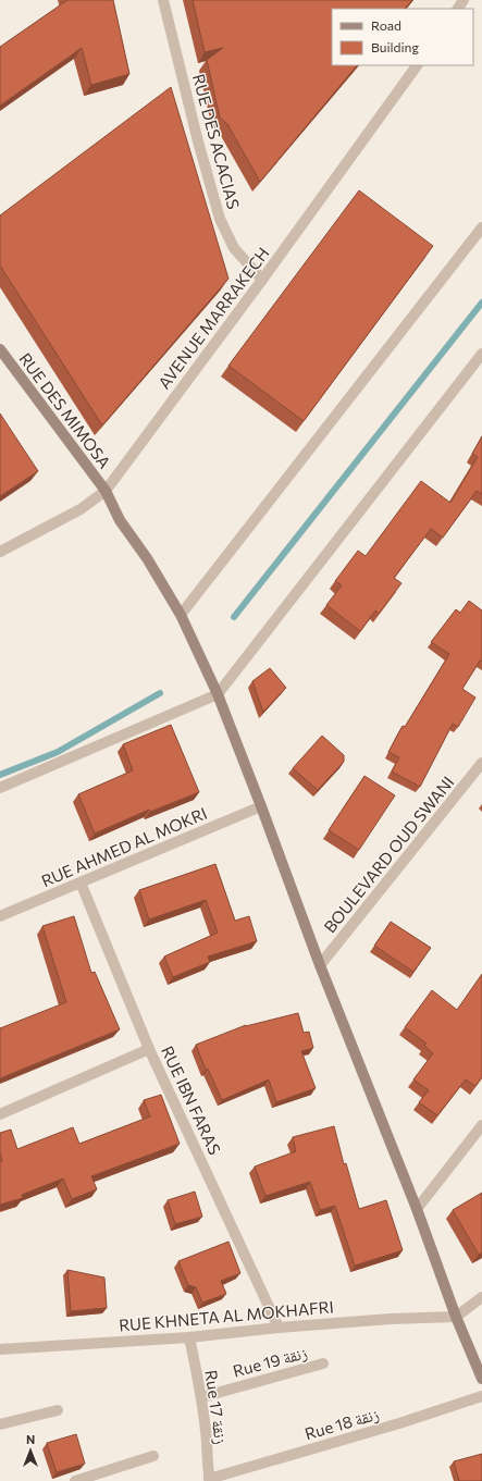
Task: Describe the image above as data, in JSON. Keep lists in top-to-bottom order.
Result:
{
  "streets": {
    "main road": ["RUE DES MIMOSA"],
    "street": [
      "RUE DES ACACIAS",
      "AVENUE MARRAKECH",
      "RUE AHMED AL MOKRI",
      "BOULEVARD OUD SWANI",
      "RUE IBN FARAS",
      "RUE KHNETA AL MOKHAFRI",
      "Rue 19 زنقة",
      "Rue 17 زنقة",
      "Rue 18 زنقة"
    ]
  },
  "crossings": [
    ["RUE DES ACACIAS", "AVENUE MARRAKECH"],
    ["AVENUE MARRAKECH", "RUE DES MIMOSA"],
    ["RUE DES MIMOSA", "RUE AHMED AL MOKRI"],
    ["RUE DES MIMOSA", "BOULEVARD OUD SWANI"],
    ["RUE DES MIMOSA", "RUE KHNETA AL MOKHAFRI"],
    ["RUE AHMED AL MOKRI", "RUE IBN FARAS"],
    ["RUE IBN FARAS", "RUE KHNETA AL MOKHAFRI"],
    ["RUE KHNETA AL MOKHAFRI", "Rue 17 زنقة"],
    ["Rue 19 زنقة", "Rue 17 زنقة"],
    ["Rue 17 زنقة", "Rue 18 زنقة"]
  ],
  "legend": ["Road", "Building"],
  "north": "top"
}
